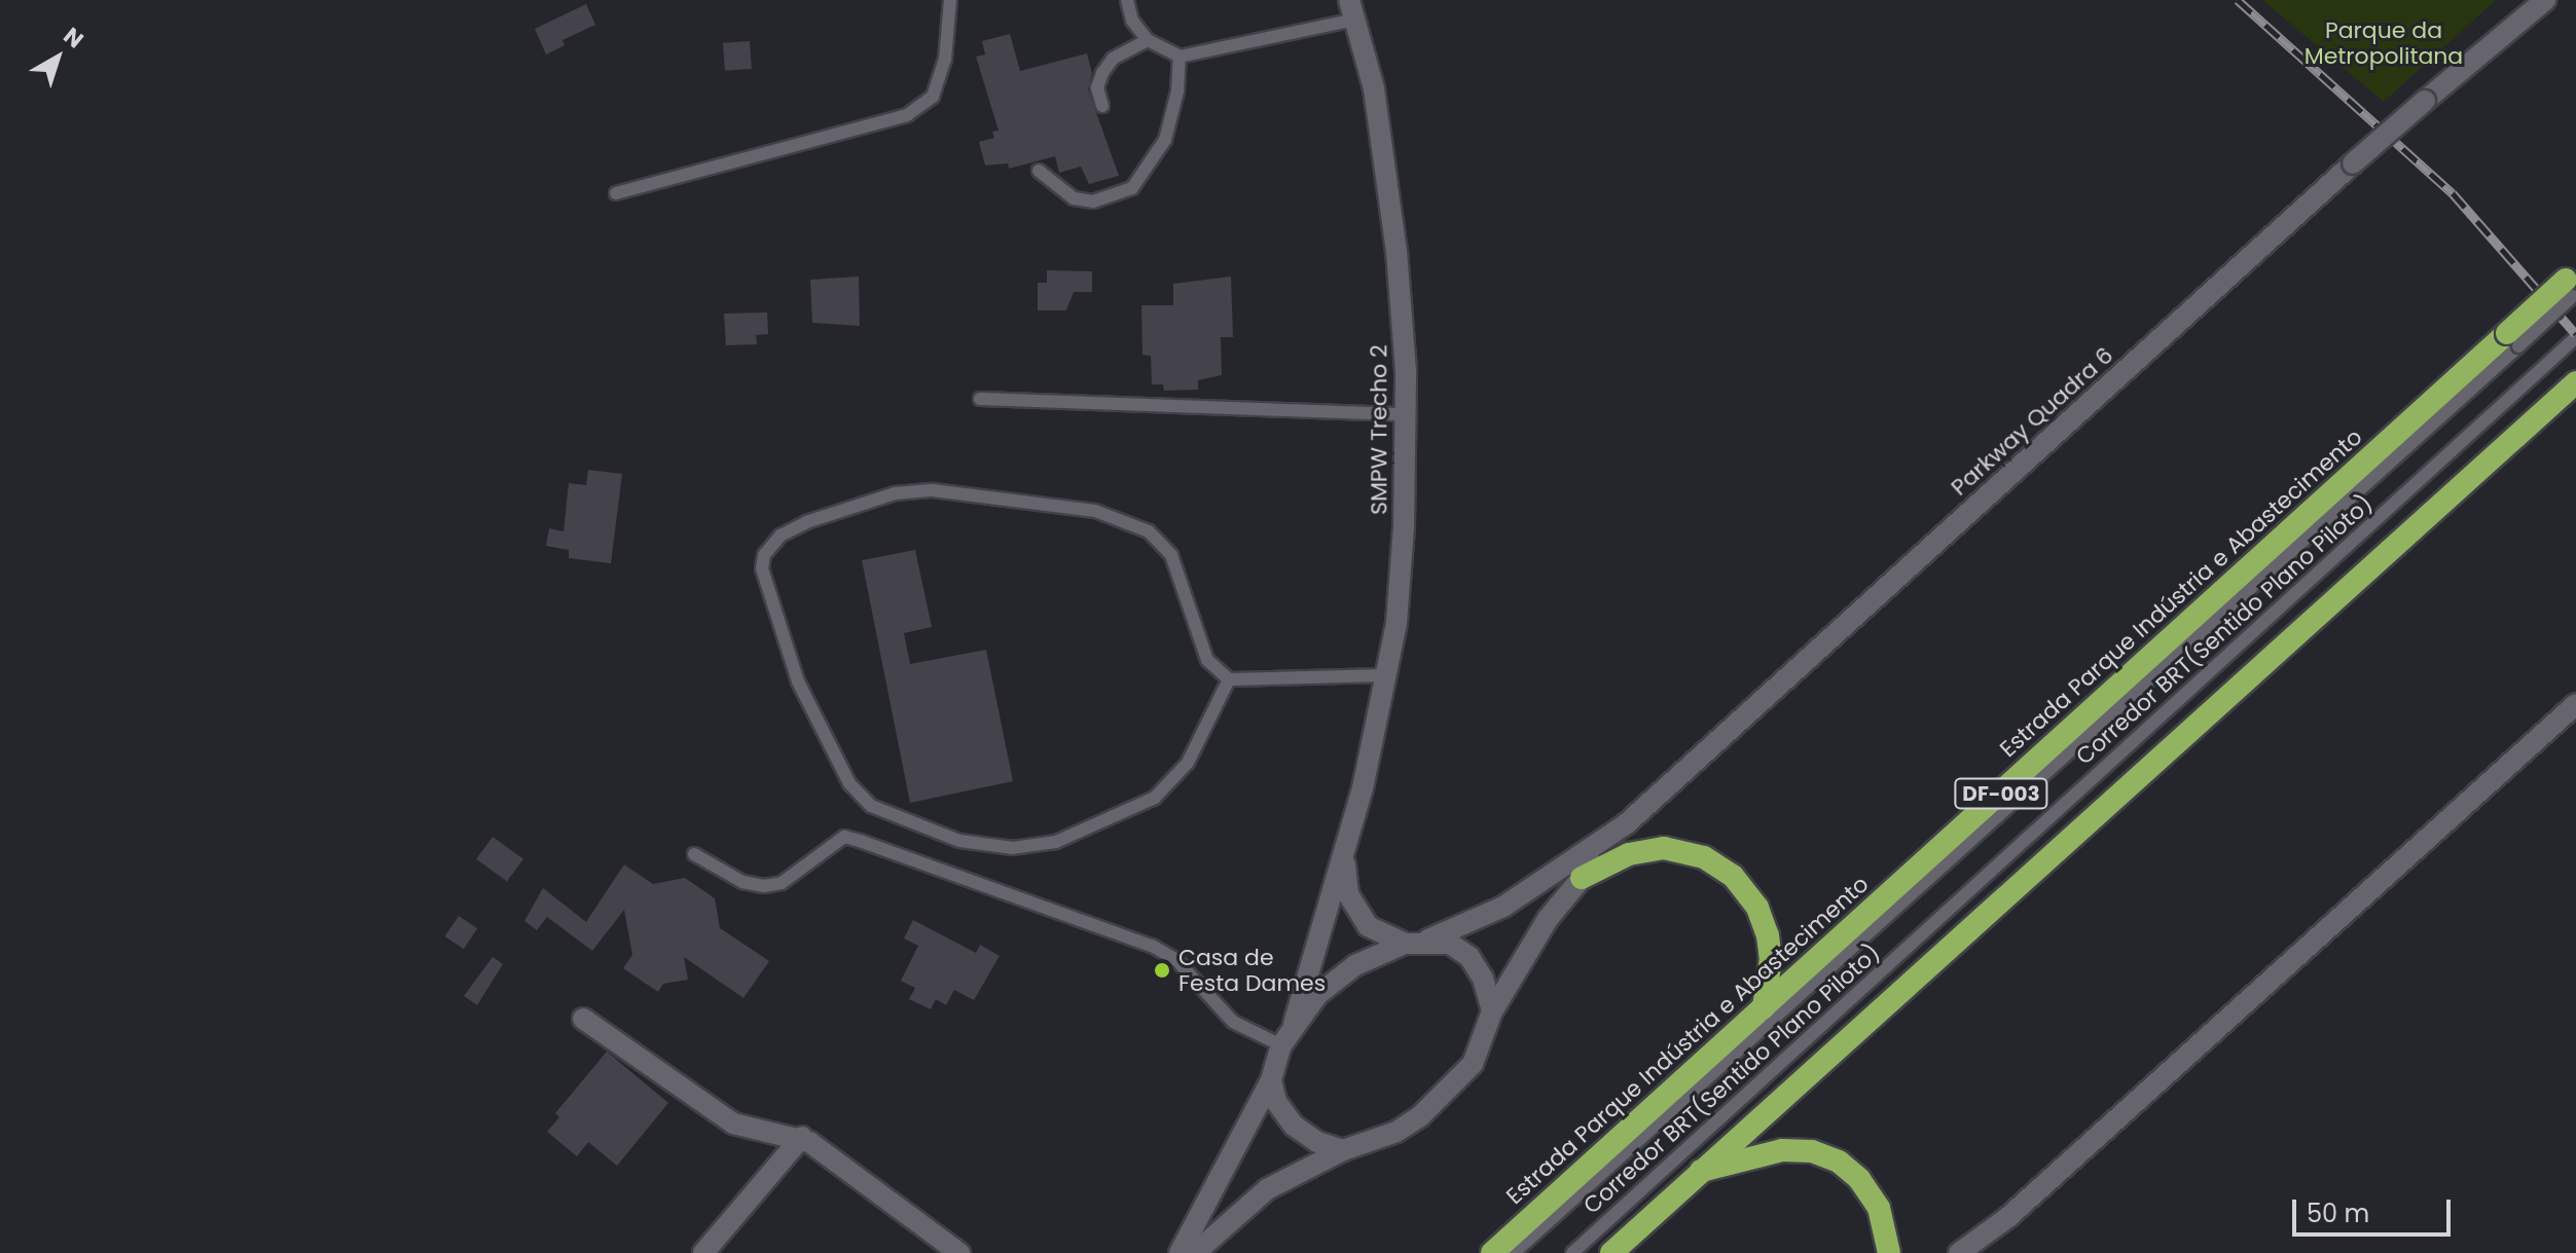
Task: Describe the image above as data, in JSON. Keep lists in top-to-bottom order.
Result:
{
  "streets": {
    "highway": ["Estrada Parque Indústria e Abastecimento", "DF-003"],
    "street": ["Parkway Quadra 6", "SMPW Trecho 2"],
    "lane": ["Corredor BRT(Sentido Plano Piloto)"]
  },
  "crossings": [
    ["Parkway Quadra 6", "SMPW Trecho 2"]
  ],
  "parks": ["Parque da Metropolitana"],
  "places": ["Casa de Festa Dames"],
  "scale_bar": "50 m",
  "north": "top right"
}
